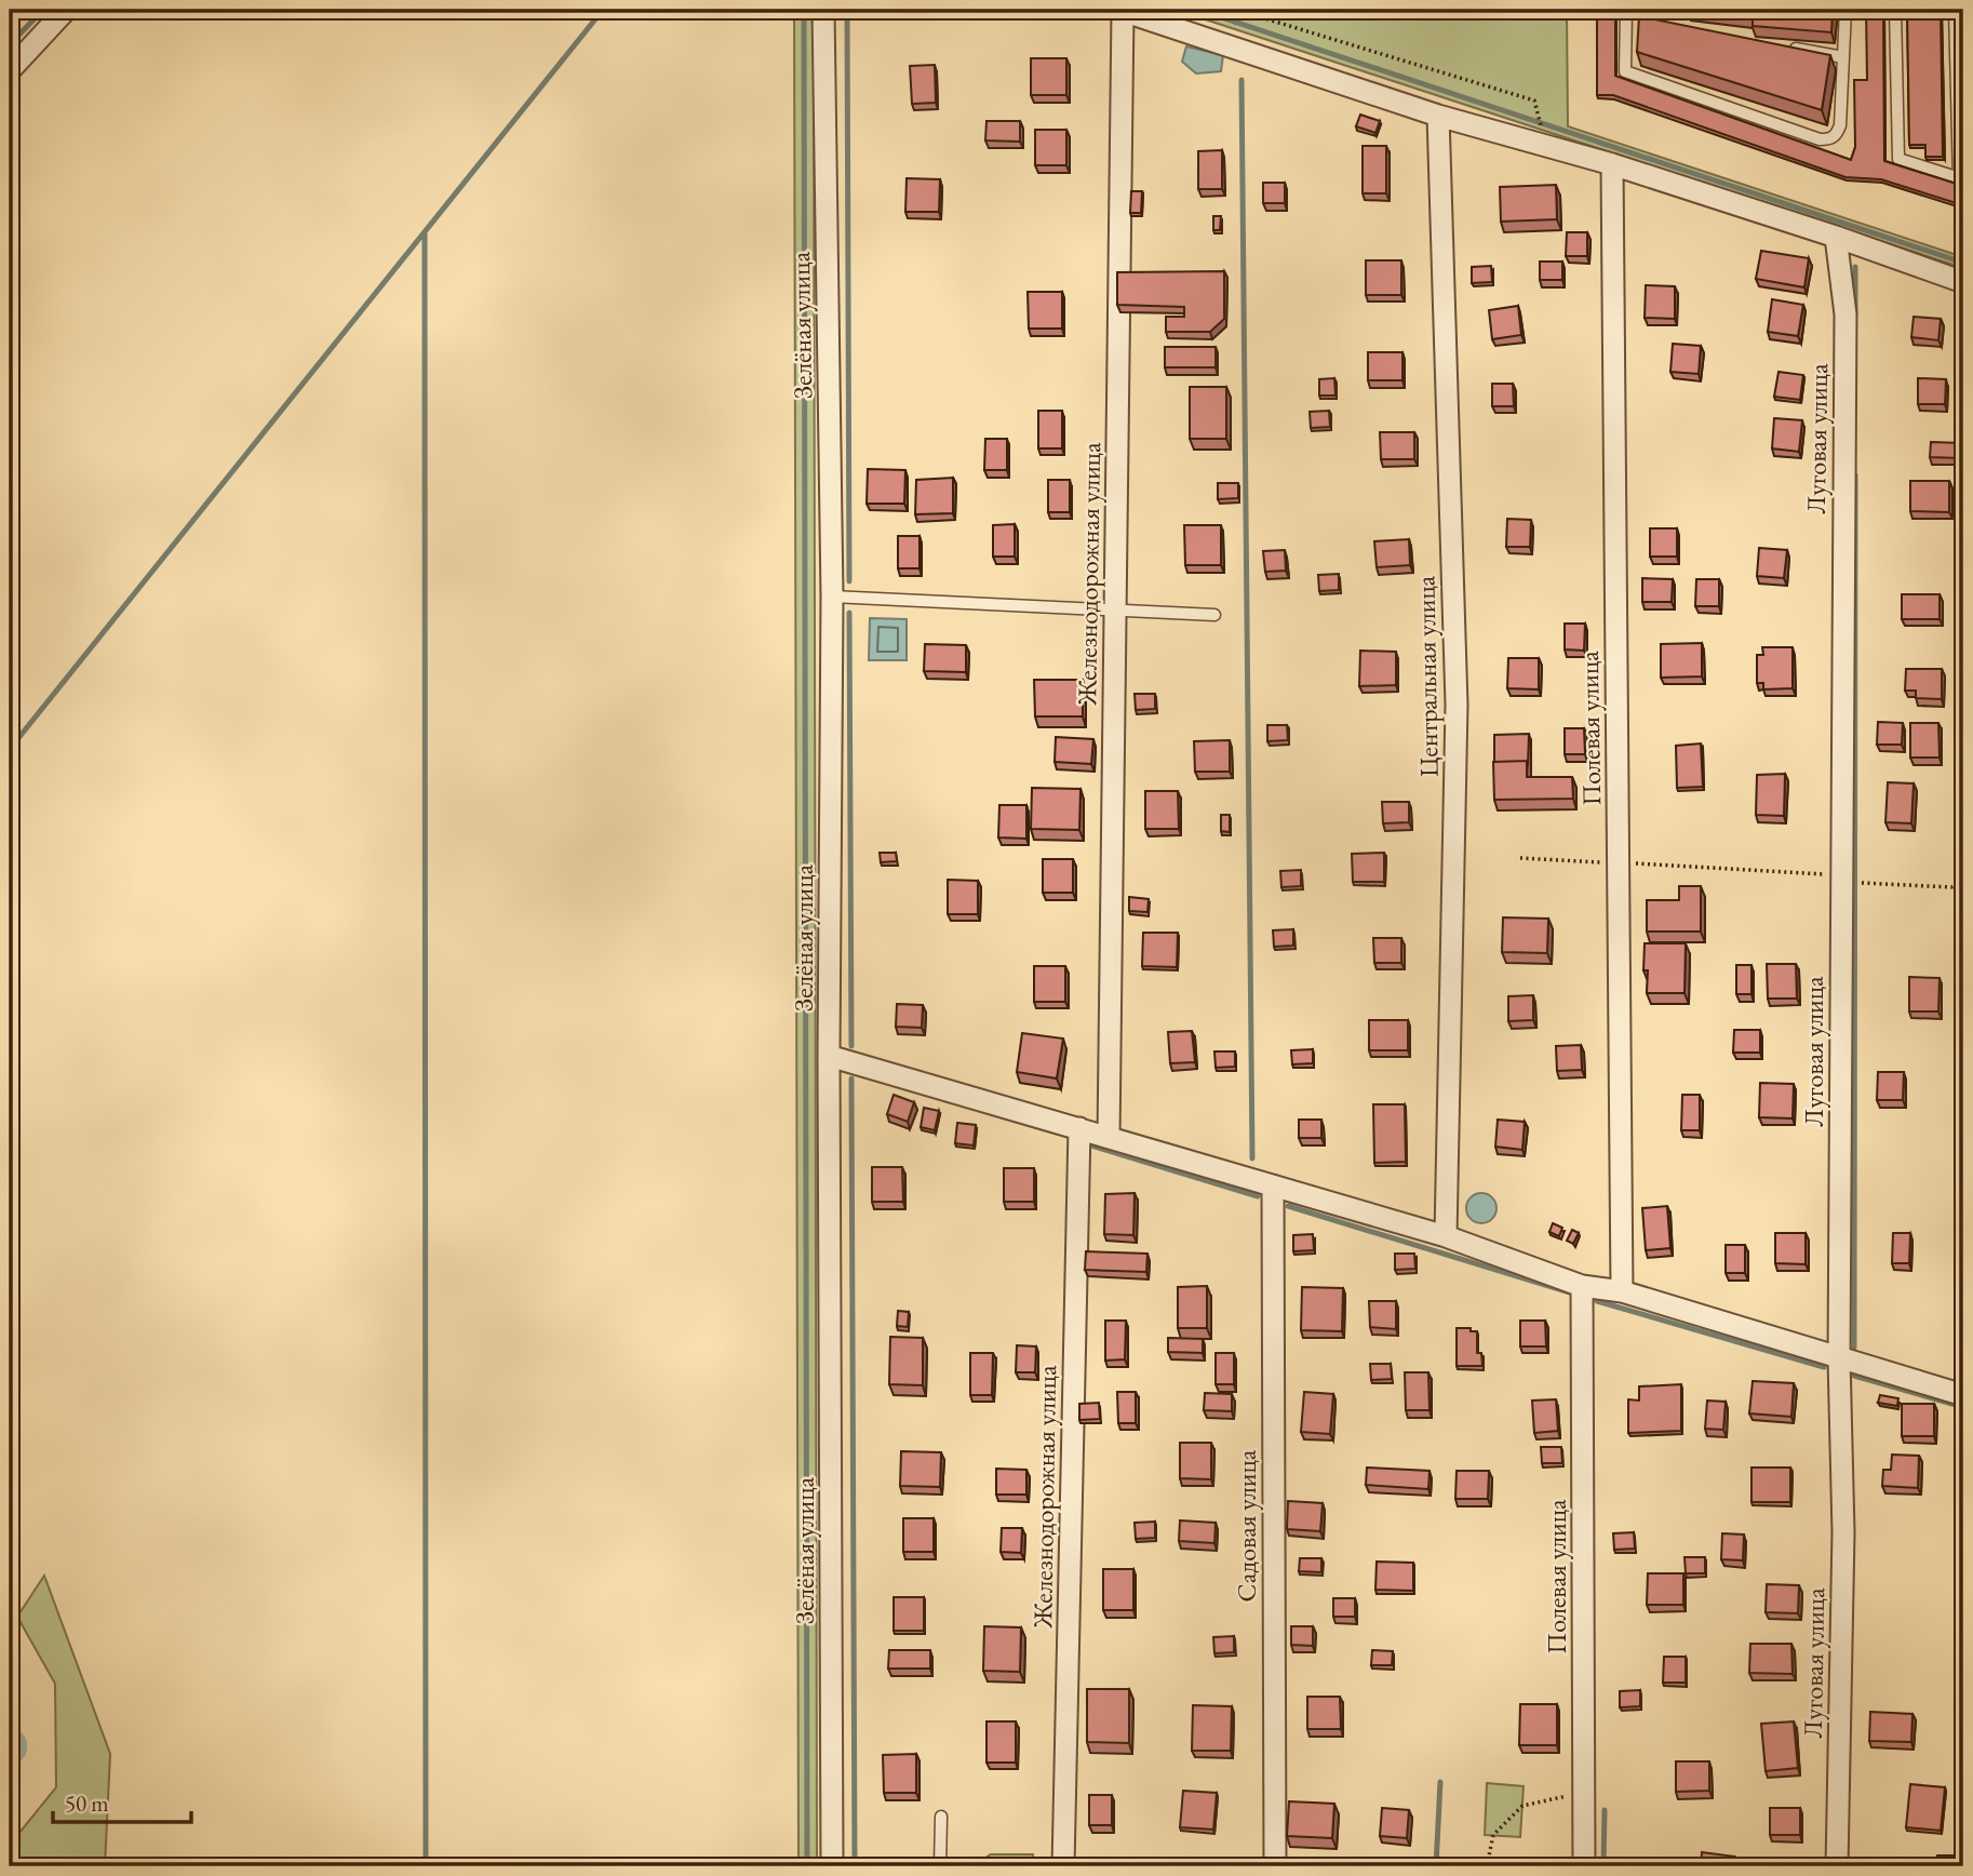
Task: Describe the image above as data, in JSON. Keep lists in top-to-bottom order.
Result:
{
  "streets": {
    "street": [
      "Зелёная улица",
      "Луговая улица",
      "Железнодорожная улица",
      "Центральная улица",
      "Полевая улица",
      "Садовая улица"
    ]
  },
  "scale_bar": "50 m"
}
